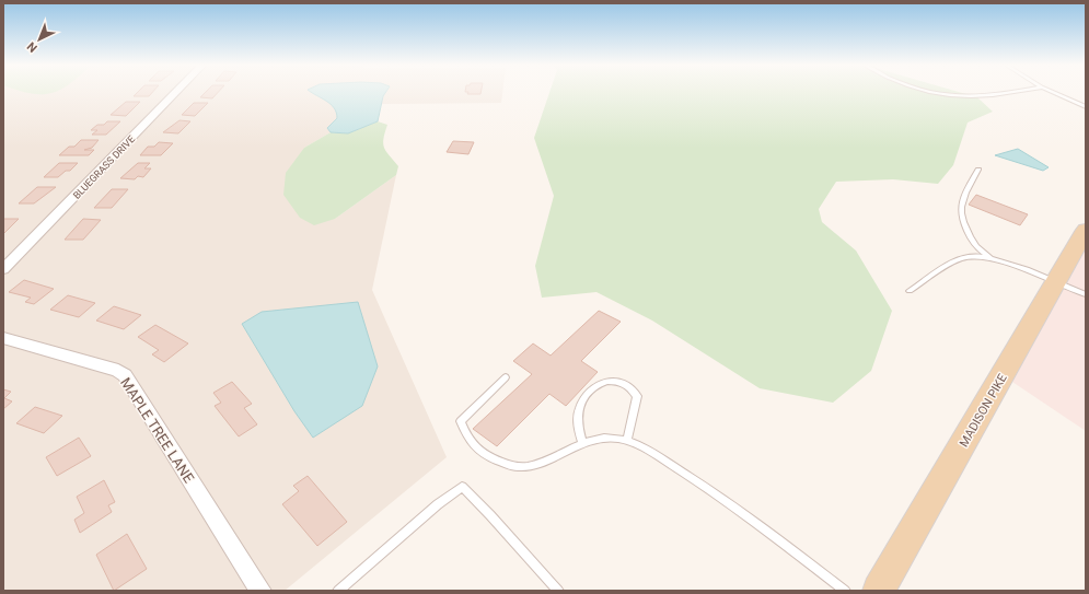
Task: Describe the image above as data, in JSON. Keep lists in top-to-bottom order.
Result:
{
  "streets": {
    "main road": ["MADISON PIKE"],
    "street": ["BLUEGRASS DRIVE", "MAPLE TREE LANE"]
  },
  "north": "bottom left"
}
